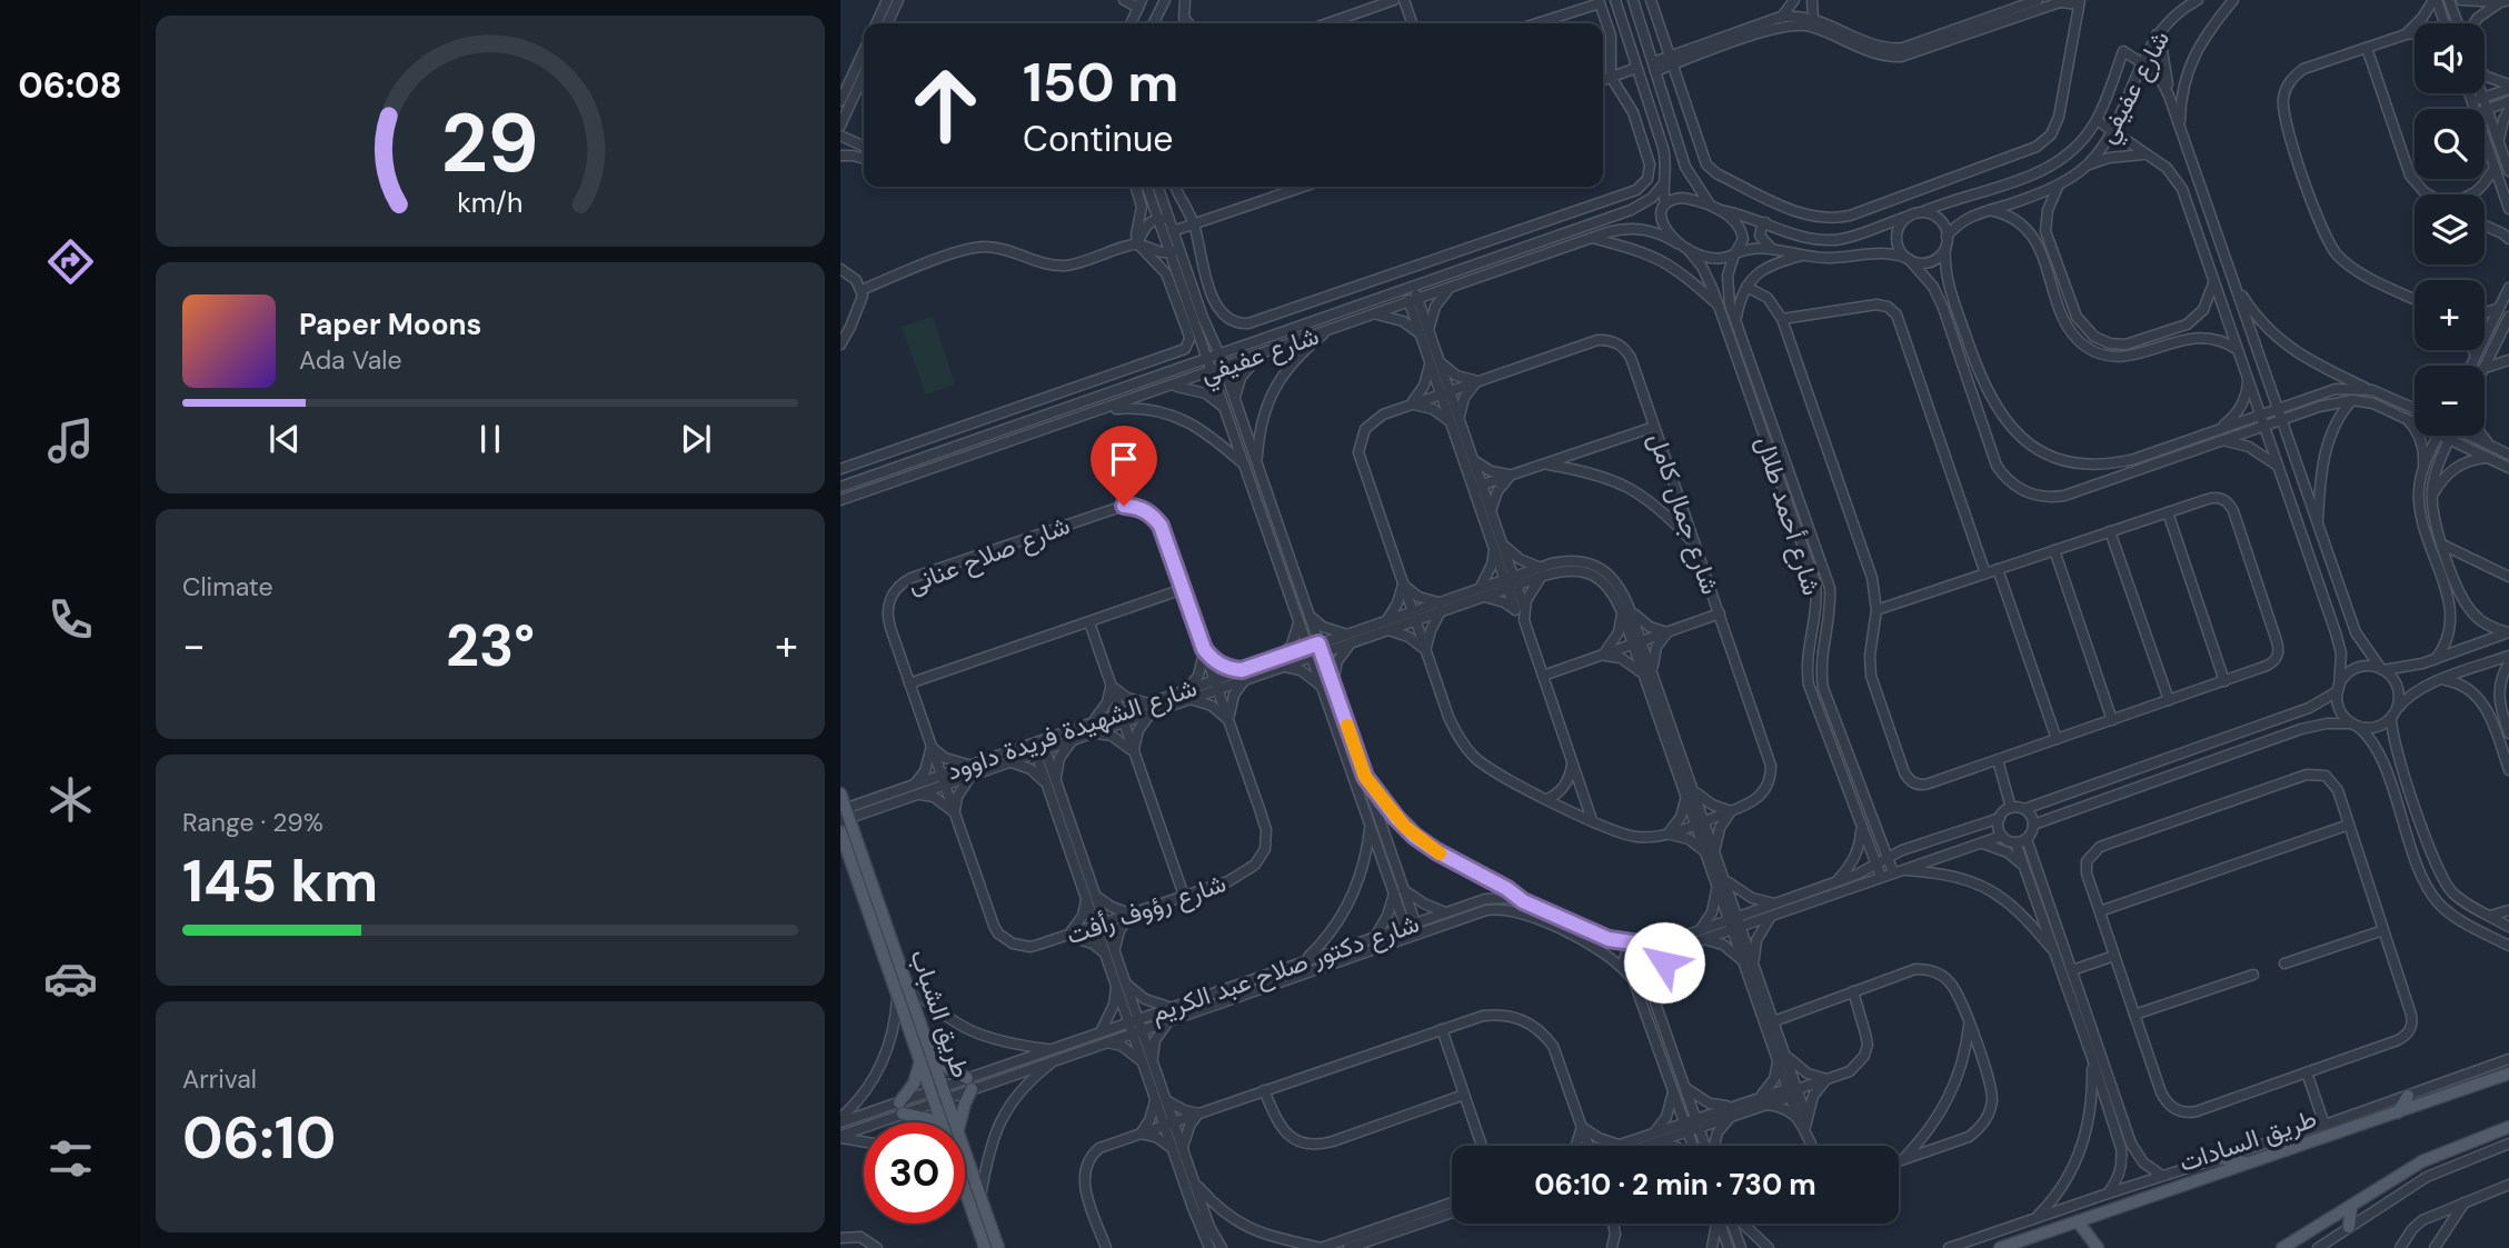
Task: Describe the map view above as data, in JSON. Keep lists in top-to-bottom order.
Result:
{
  "streets": {
    "main road": ["طريق الشباب", "طريق السادات"],
    "street": [
      "شارع عفيفي",
      "شارع جمال كامل",
      "شارع أحمد طلال",
      "شارع صلاح عنانى",
      "شارع الشهيدة فريدة داوود",
      "شارع رؤوف رأفت",
      "شارع دكتور صلاح عبد الكريم"
    ]
  },
  "crossings": [
    ["شارع عفيفي", "شارع أحمد طلال"],
    ["شارع جمال كامل", "شارع الشهيدة فريدة داوود"],
    ["شارع أحمد طلال", "شارع دكتور صلاح عبد الكريم"],
    ["شارع صلاح عنانى", "شارع الشهيدة فريدة داوود"],
    ["شارع صلاح عنانى", "شارع رؤوف رأفت"],
    ["شارع الشهيدة فريدة داوود", "شارع رؤوف رأفت"],
    ["شارع الشهيدة فريدة داوود", "شارع دكتور صلاح عبد الكريم"],
    ["شارع الشهيدة فريدة داوود", "طريق الشباب"],
    ["شارع دكتور صلاح عبد الكريم", "طريق الشباب"]
  ],
  "page": {
    "tabs": "06:08",
    "map_buttons": ["+", "−"],
    "turn": ["150 m", "Continue"],
    "song": ["Paper Moons", "Ada Vale"],
    "tile": [
      "Climate",
      ["Range · 29%", "145 km"],
      ["Arrival", "06:10"]
    ],
    "heat": ["−", "23°", "+"],
    "limit": "30",
    "trip": "06:10 · 2 min · 730 m",
    "gauge": ["29", "km/h"]
  }
}
